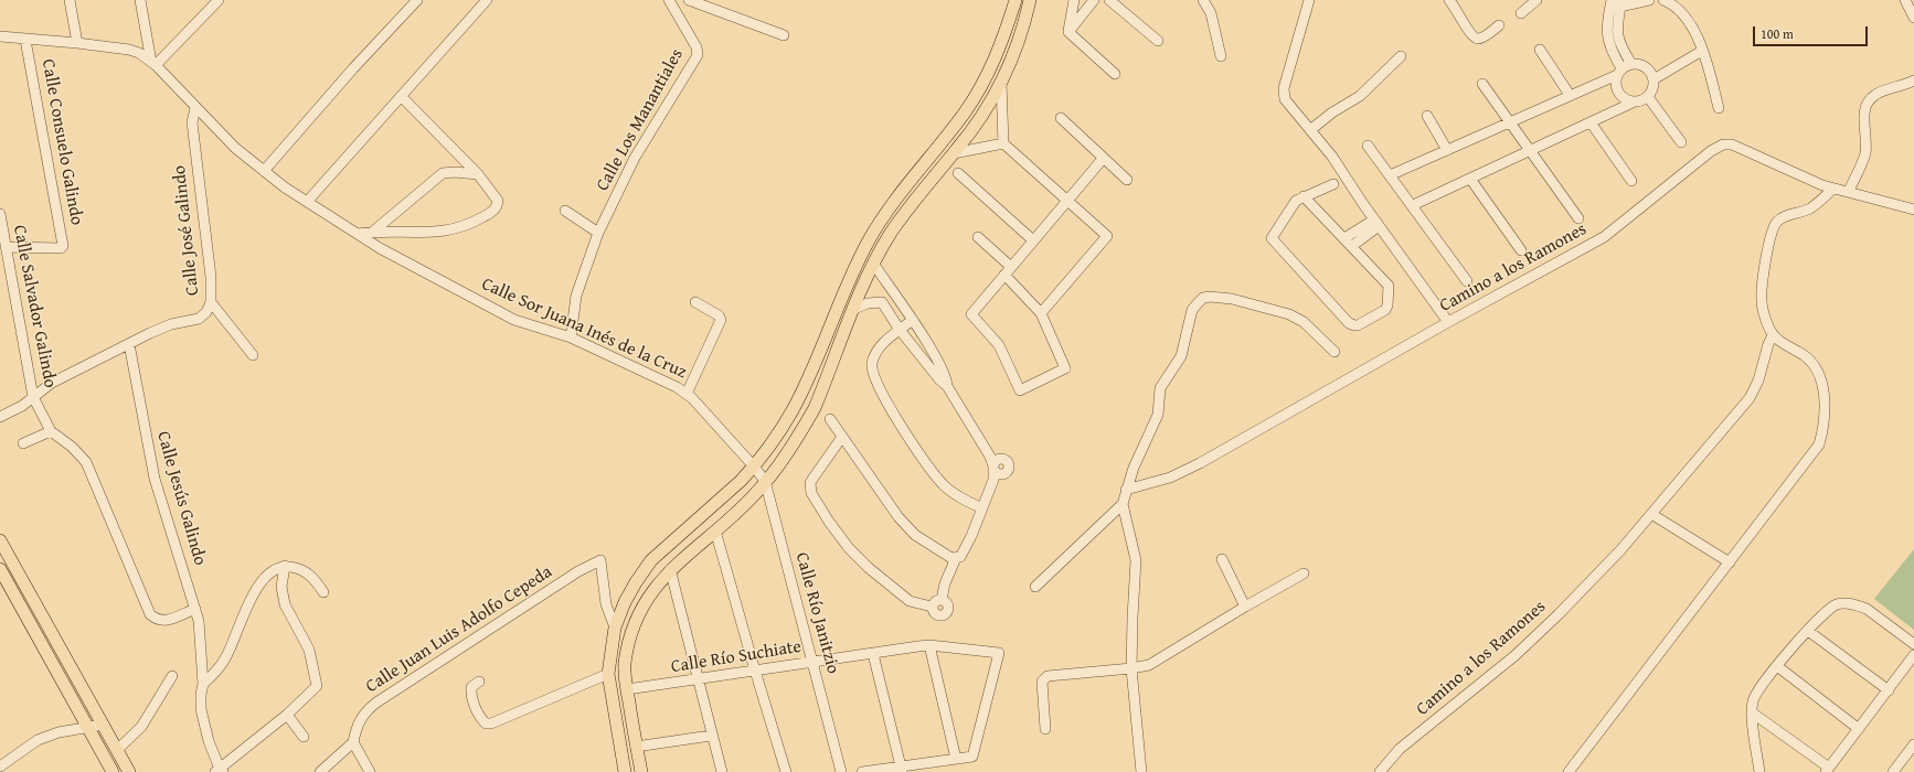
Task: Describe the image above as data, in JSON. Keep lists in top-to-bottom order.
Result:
{
  "streets": {
    "street": [
      "Calle Los Manantiales",
      "Calle Consuelo Galindo",
      "Calle José Galindo",
      "Camino a los Ramones",
      "Calle Salvador Galindo",
      "Calle Sor Juana Inés de la Cruz",
      "Calle Jesús Galindo",
      "Calle Río Janitzio",
      "Calle Juan Luis Adolfo Cepeda",
      "Calle Río Suchiate"
    ]
  },
  "crossings": [
    ["Calle Los Manantiales", "Calle Sor Juana Inés de la Cruz"],
    ["Calle Consuelo Galindo", "Calle Salvador Galindo"],
    ["Calle José Galindo", "Calle Salvador Galindo"],
    ["Calle José Galindo", "Calle Sor Juana Inés de la Cruz"],
    ["Calle José Galindo", "Calle Jesús Galindo"],
    ["Calle Salvador Galindo", "Calle Jesús Galindo"],
    ["Calle Sor Juana Inés de la Cruz", "Calle Río Janitzio"],
    ["Calle Río Janitzio", "Calle Río Suchiate"]
  ],
  "scale_bar": "100 m"
}
